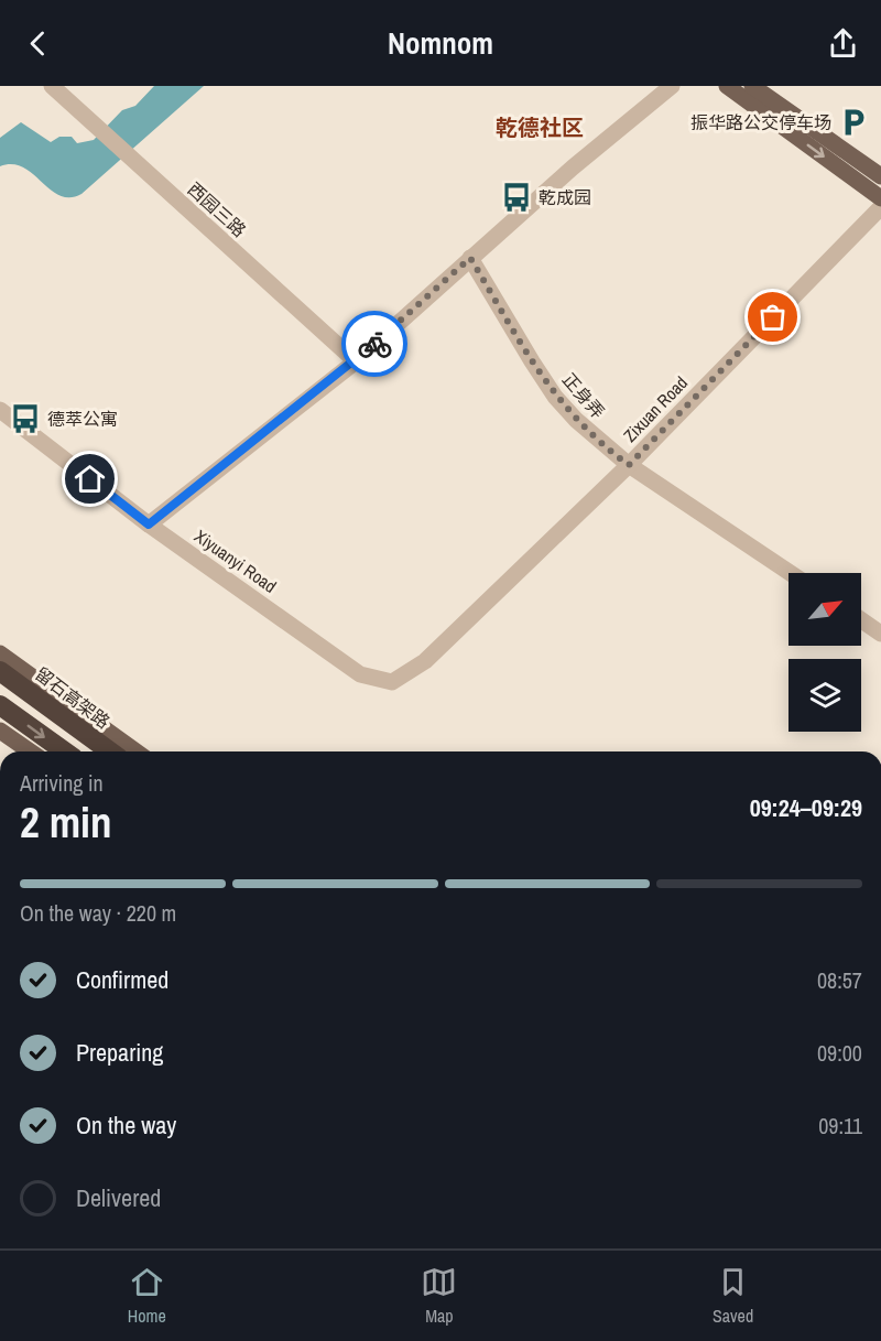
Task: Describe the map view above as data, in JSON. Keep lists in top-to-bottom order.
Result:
{
  "streets": {
    "highway": ["留石高架路"],
    "street": [
      "西园三路",
      "正身弄",
      "Zixuan Road",
      "Xiyuanyi Road"
    ]
  },
  "crossings": [
    ["正身弄", "Zixuan Road"],
    ["Zixuan Road", "Xiyuanyi Road"]
  ],
  "districts": ["乾德社区"],
  "places": {
    "parking": ["振华路公交停车场"],
    "bus stop": ["乾成园", "德萃公寓"]
  },
  "north": "top right",
  "page": {
    "header": "Nomnom",
    "heading": ["2 min", "Arriving in", "09:24–09:29"],
    "bar": "On the way · 220 m",
    "list": [
      ["Confirmed", "08:57"],
      ["Preparing", "09:00"],
      ["On the way", "09:11"],
      "Delivered"
    ],
    "tabs": ["Home", "Map", "Saved"]
  }
}
